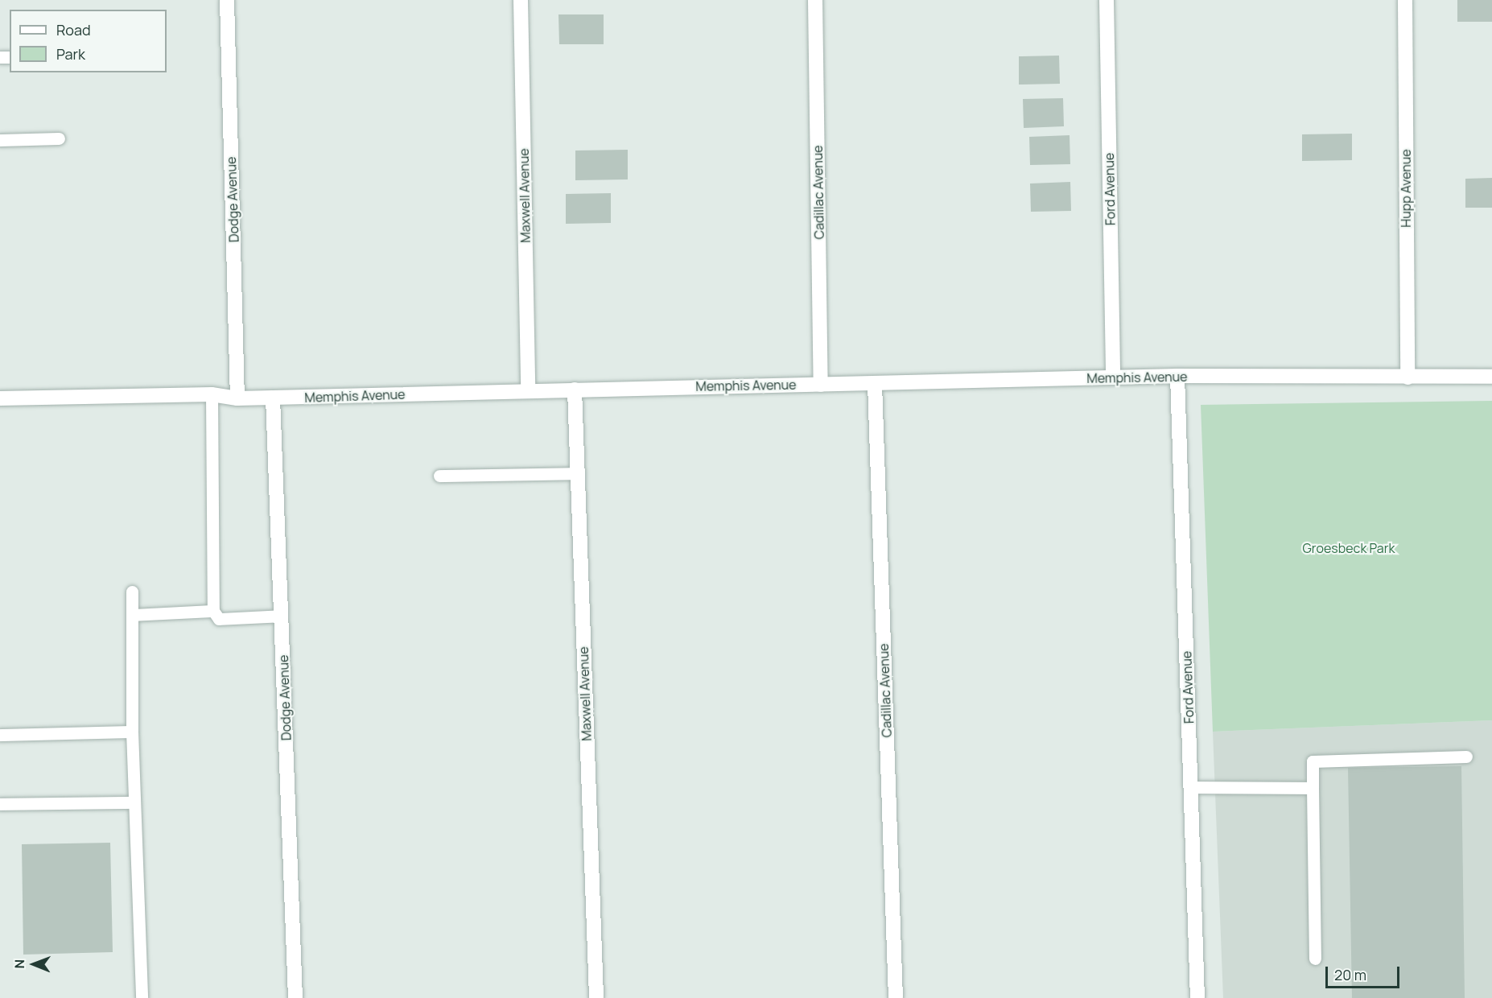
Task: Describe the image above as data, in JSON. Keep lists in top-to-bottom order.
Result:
{
  "streets": {
    "street": [
      "Hupp Avenue",
      "Ford Avenue",
      "Cadillac Avenue",
      "Maxwell Avenue",
      "Dodge Avenue",
      "Memphis Avenue"
    ]
  },
  "crossings": [
    ["Hupp Avenue", "Memphis Avenue"],
    ["Ford Avenue", "Memphis Avenue"],
    ["Cadillac Avenue", "Memphis Avenue"],
    ["Maxwell Avenue", "Memphis Avenue"],
    ["Dodge Avenue", "Memphis Avenue"]
  ],
  "parks": ["Groesbeck Park"],
  "legend": ["Road", "Park"],
  "scale_bar": "20 m",
  "north": "left"
}
